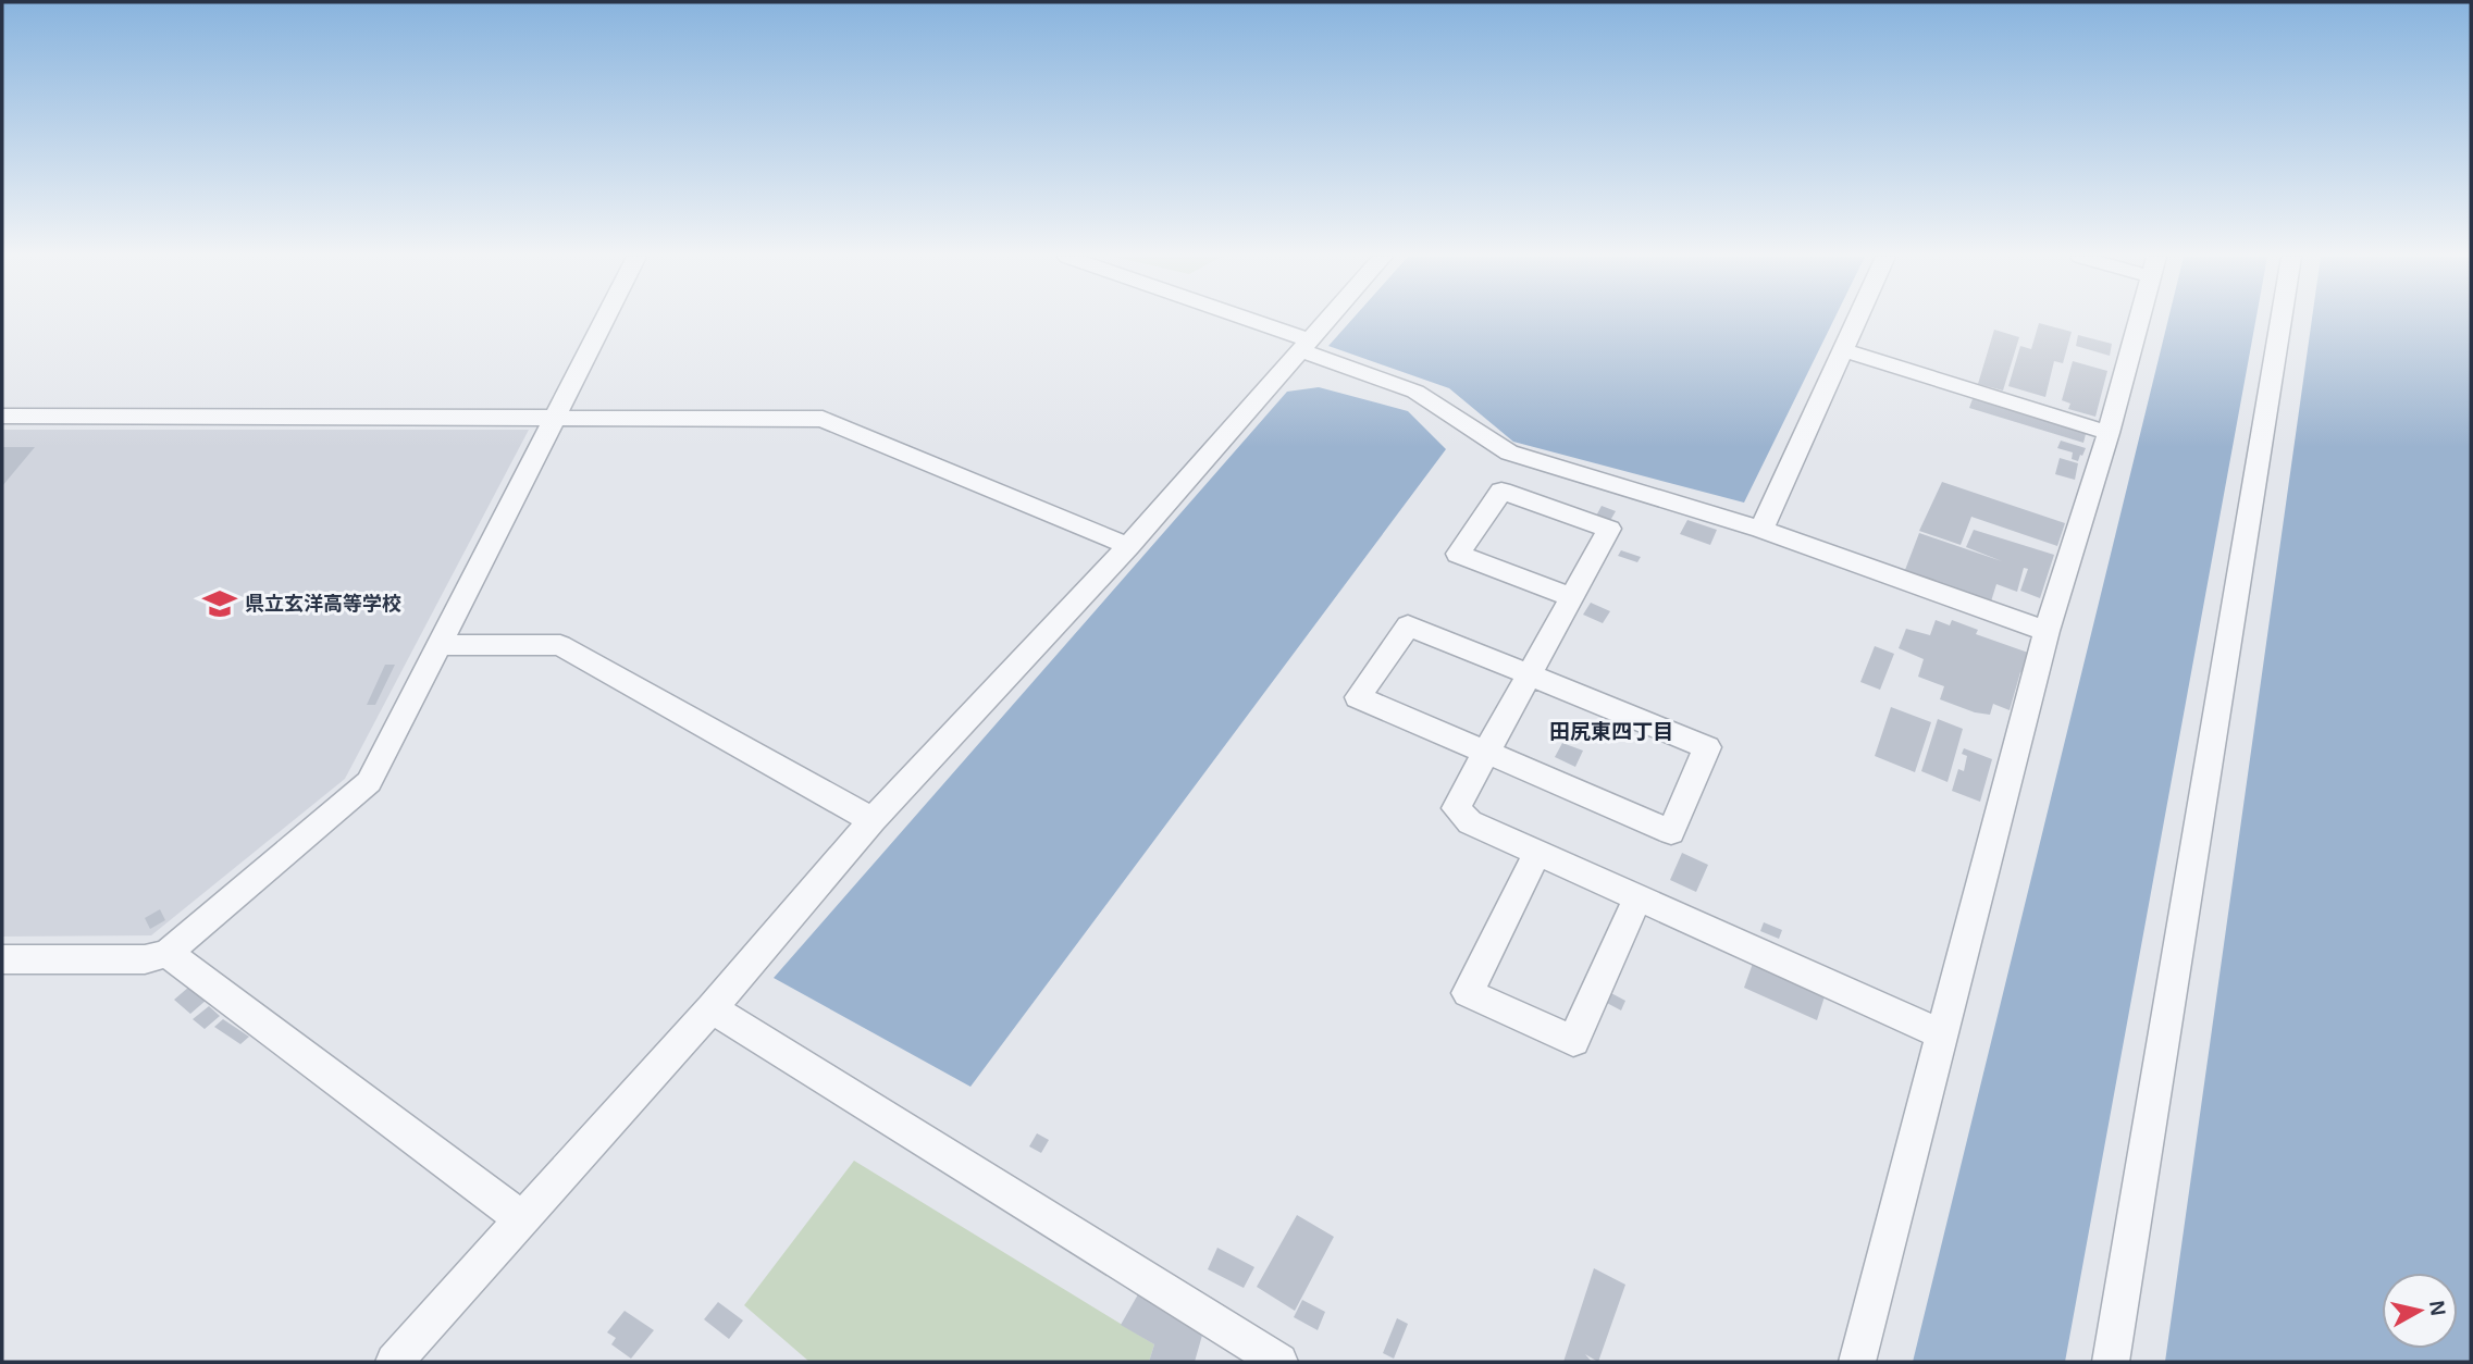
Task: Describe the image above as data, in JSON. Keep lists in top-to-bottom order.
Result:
{
  "districts": ["田尻東四丁目"],
  "places": {
    "school or university": ["県立玄洋高等学校"]
  },
  "north": "right"
}
